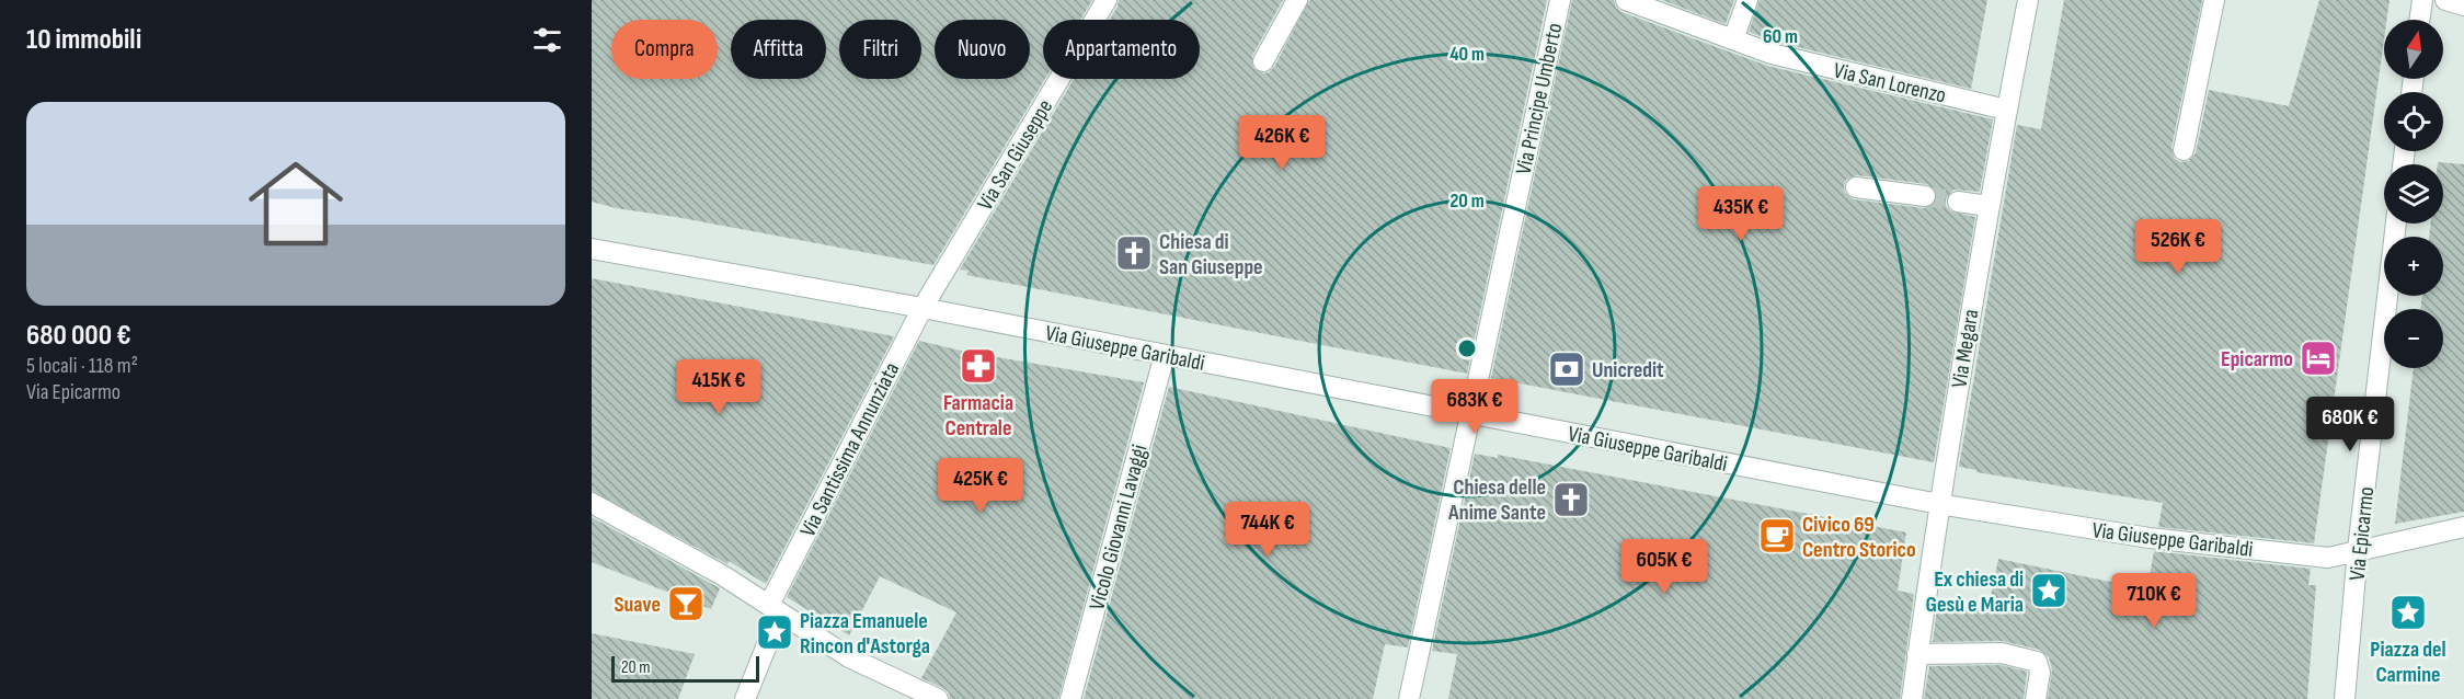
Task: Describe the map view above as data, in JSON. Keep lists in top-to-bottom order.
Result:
{
  "streets": {
    "street": [
      "Via San Lorenzo",
      "Via Principe Umberto",
      "Via San Giuseppe",
      "Via Giuseppe Garibaldi",
      "Via Megara",
      "Via Santissima Annunziata",
      "Vicolo Giovanni Lavaggi",
      "Via Epicarmo"
    ]
  },
  "crossings": [
    ["Via San Lorenzo", "Via Megara"],
    ["Via Principe Umberto", "Via Giuseppe Garibaldi"],
    ["Via San Giuseppe", "Via Giuseppe Garibaldi"],
    ["Via San Giuseppe", "Via Santissima Annunziata"],
    ["Via Giuseppe Garibaldi", "Via Megara"],
    ["Via Giuseppe Garibaldi", "Via Santissima Annunziata"],
    ["Via Giuseppe Garibaldi", "Vicolo Giovanni Lavaggi"],
    ["Via Giuseppe Garibaldi", "Via Epicarmo"]
  ],
  "places": {
    "church": ["Chiesa di San Giuseppe", "Chiesa delle Anime Sante"],
    "hotel": ["Epicarmo"],
    "pharmacy": ["Farmacia Centrale"],
    "bank": ["Unicredit"],
    "cafe": ["Civico 69 Centro Storico"],
    "place": ["Ex chiesa di Gesù e Maria", "Piazza del Carmine", "Piazza Emanuele Rincon d'Astorga"],
    "bar": ["Suave"]
  },
  "scale_bar": "20 m",
  "north": "top",
  "page": {
    "heading": "10 immobili",
    "map_buttons": ["+", "−"],
    "chip": [
      "Compra",
      "Affitta",
      "Filtri",
      "Nuovo",
      "Appartamento"
    ],
    "list": [
      {
        "name": "680 000 €",
        "note": "5 locali · 118 m² · Via Epicarmo"
      }
    ],
    "price": [
      "426K €",
      "435K €",
      "526K €",
      "415K €",
      "683K €",
      "680K €",
      "425K €",
      "744K €",
      "605K €",
      "710K €"
    ],
    "scale": "20 m"
  },
  "rings": ["60 m", "40 m", "20 m"]
}
